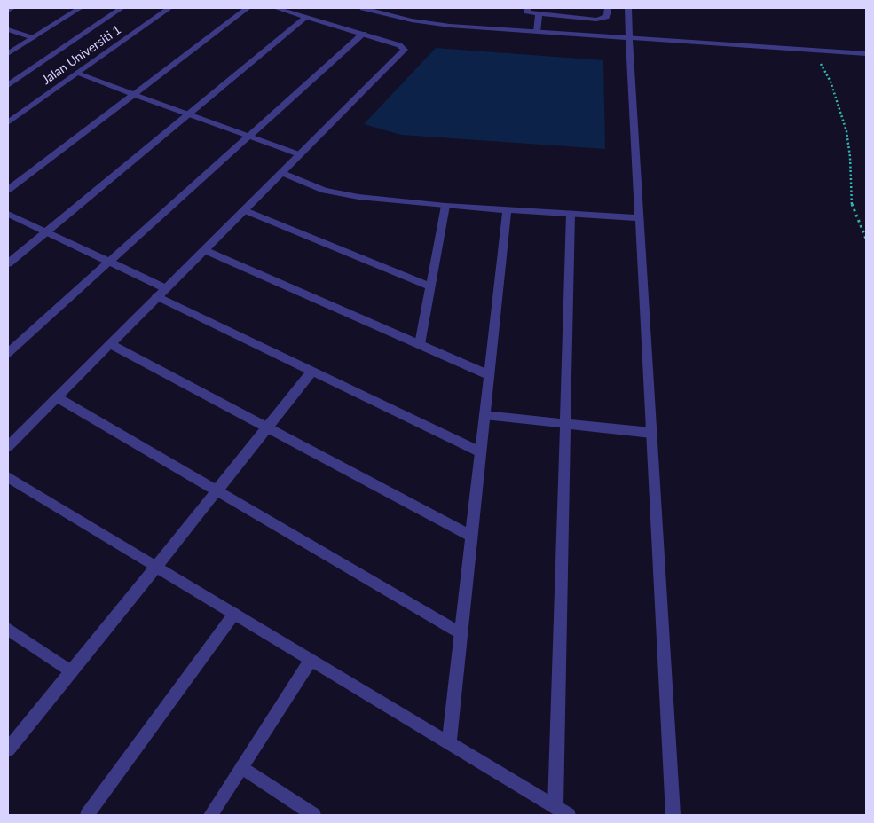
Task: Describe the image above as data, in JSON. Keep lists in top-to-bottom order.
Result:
{
  "streets": {
    "street": ["Jalan Universiti 1"]
  }
}
